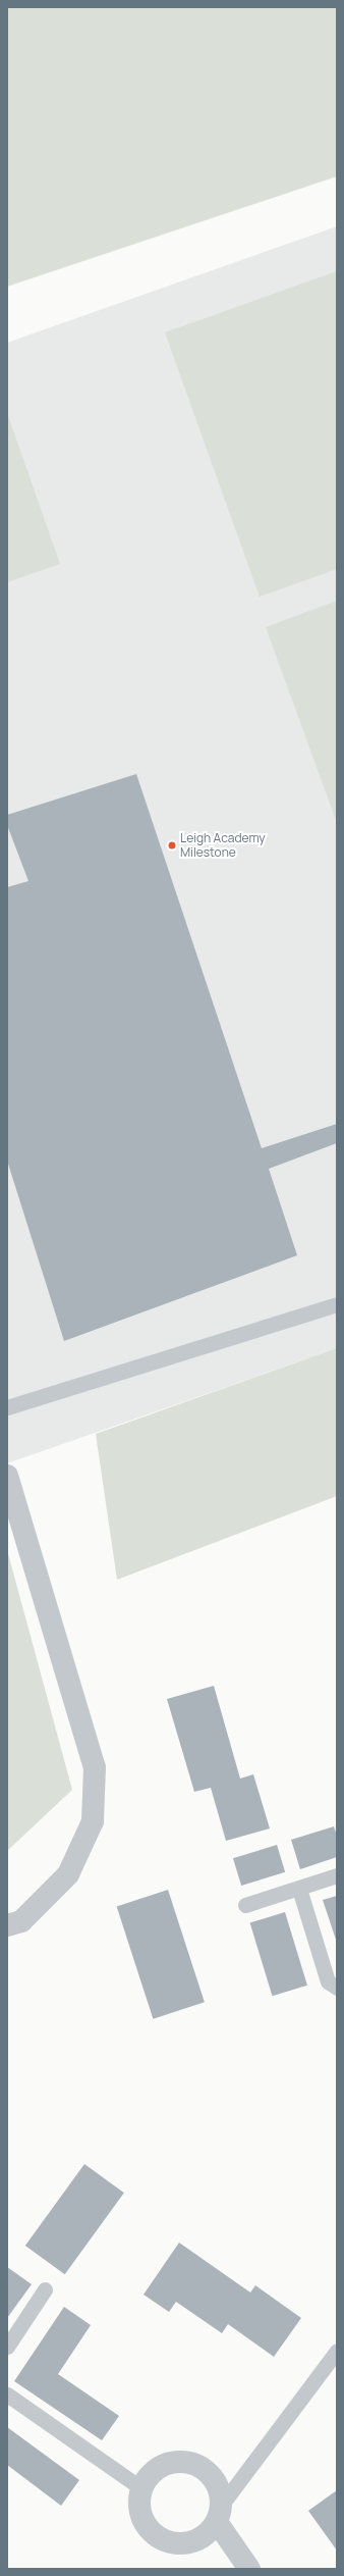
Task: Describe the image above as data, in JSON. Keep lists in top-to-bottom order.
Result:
{
  "places": ["Leigh Academy Milestone"]
}
